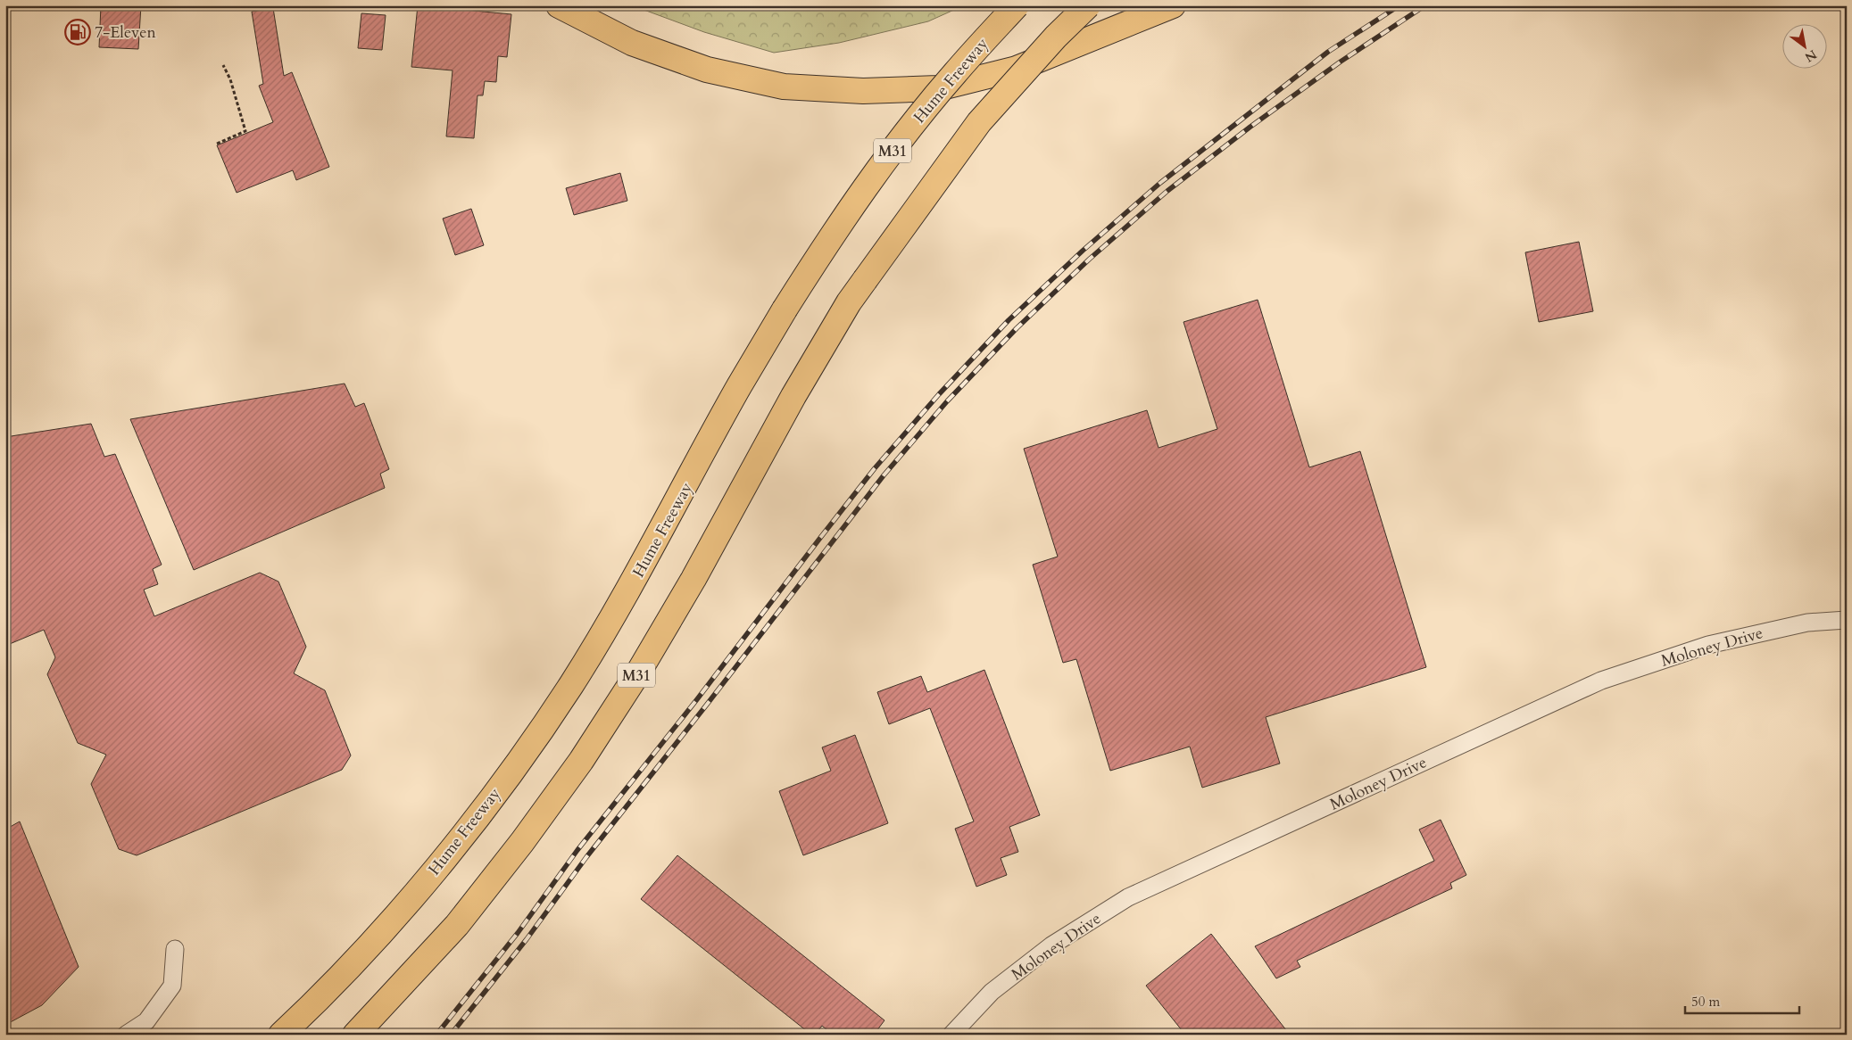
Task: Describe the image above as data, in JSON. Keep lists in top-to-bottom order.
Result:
{
  "streets": {
    "highway": ["Hume Freeway", "M31"],
    "street": ["Moloney Drive"]
  },
  "places": {
    "fuel station": ["7-Eleven"]
  },
  "scale_bar": "50 m",
  "north": "bottom right"
}
